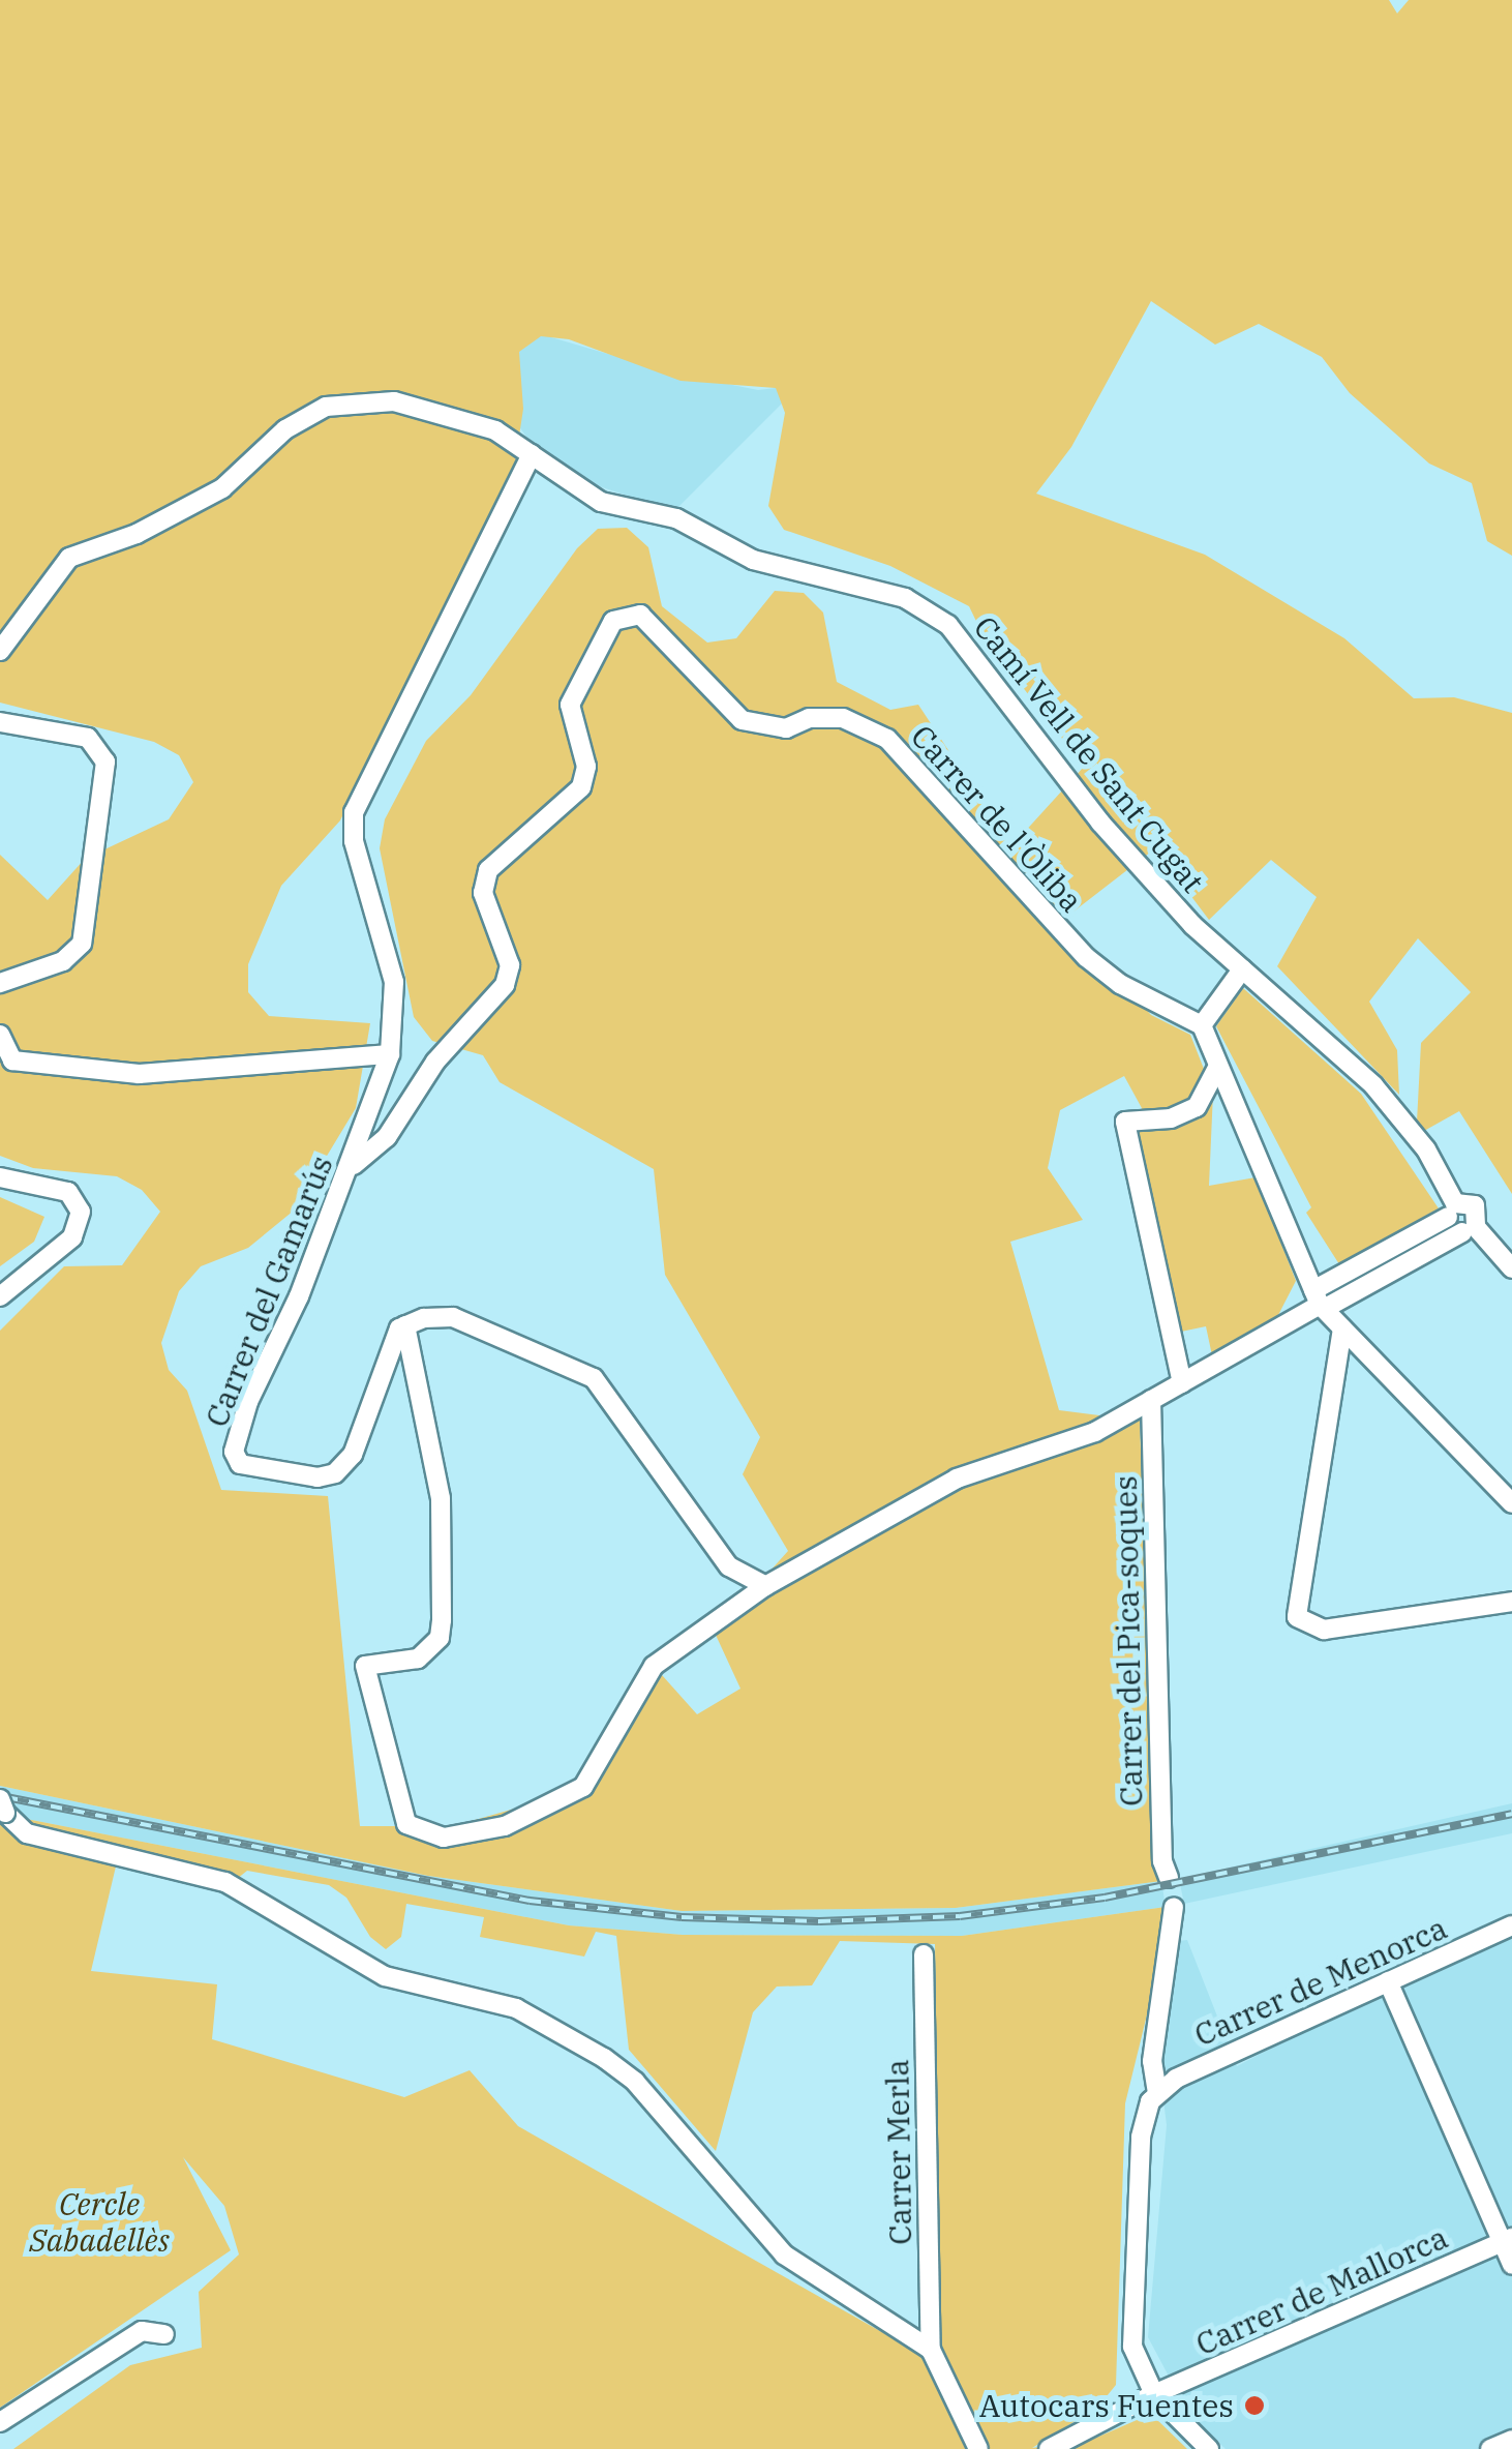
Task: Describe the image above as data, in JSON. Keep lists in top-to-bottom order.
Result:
{
  "streets": {
    "street": [
      "Camí Vell de Sant Cugat",
      "Carrer de l'Òliba",
      "Carrer del Gamarús",
      "Carrer del Pica-soques",
      "Carrer de Menorca",
      "Carrer Merla",
      "Carrer de Mallorca"
    ]
  },
  "crossings": [
    ["Camí Vell de Sant Cugat", "Carrer del Gamarús"],
    ["Carrer de l'Òliba", "Carrer del Gamarús"]
  ],
  "parks": ["Cercle Sabadellès"],
  "places": ["Autocars Fuentes"]
}
